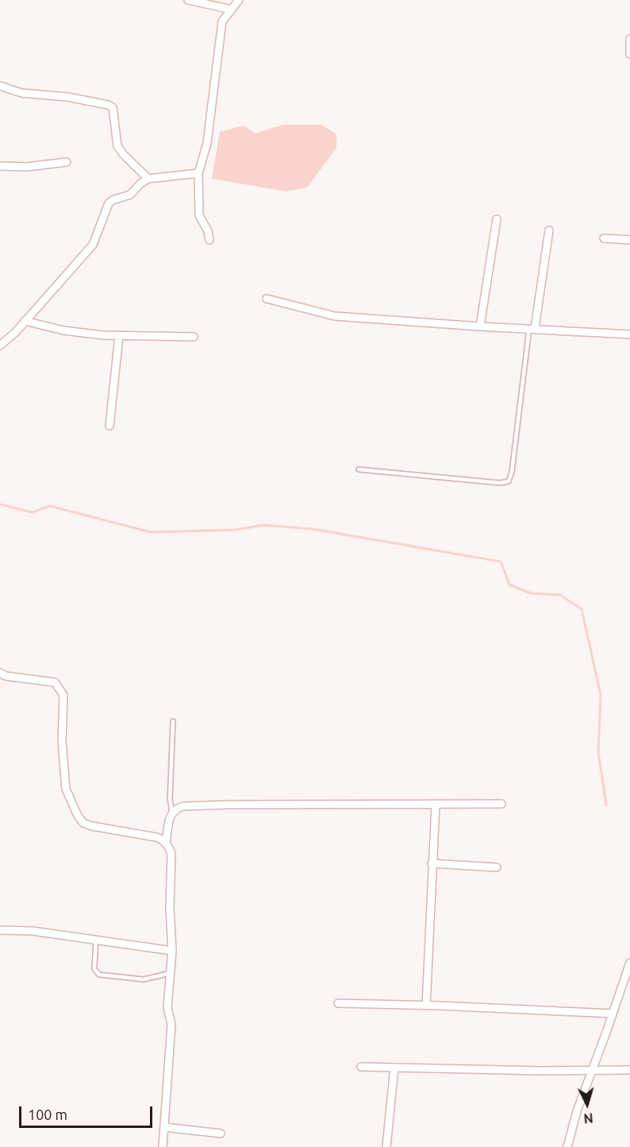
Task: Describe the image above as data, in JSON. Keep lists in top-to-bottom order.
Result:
{
  "scale_bar": "100 m",
  "north": "bottom"
}
